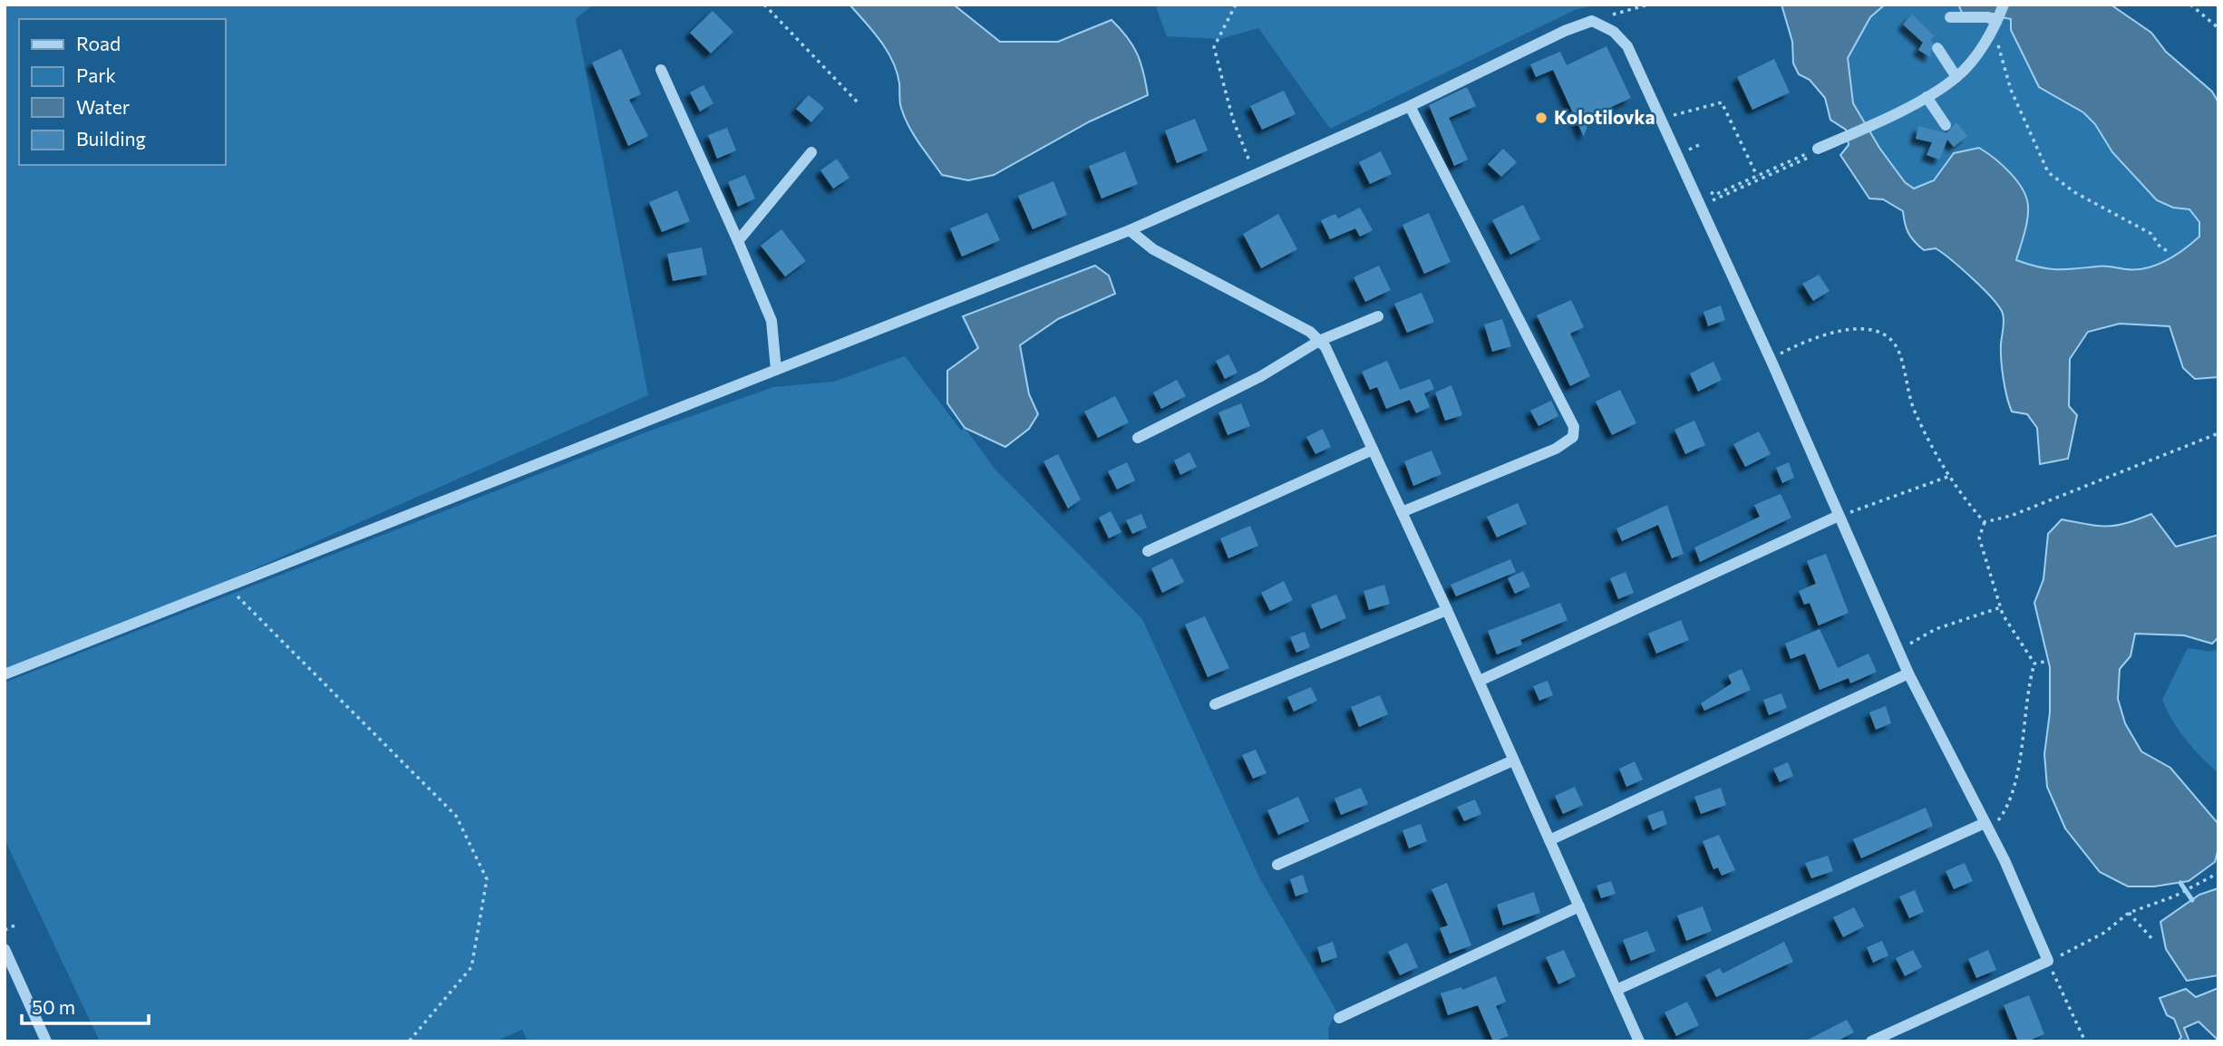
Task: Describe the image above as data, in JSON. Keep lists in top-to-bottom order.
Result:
{
  "places": ["Kolotilovka"],
  "legend": [
    "Road",
    "Park",
    "Water",
    "Building"
  ],
  "scale_bar": "50 m"
}
